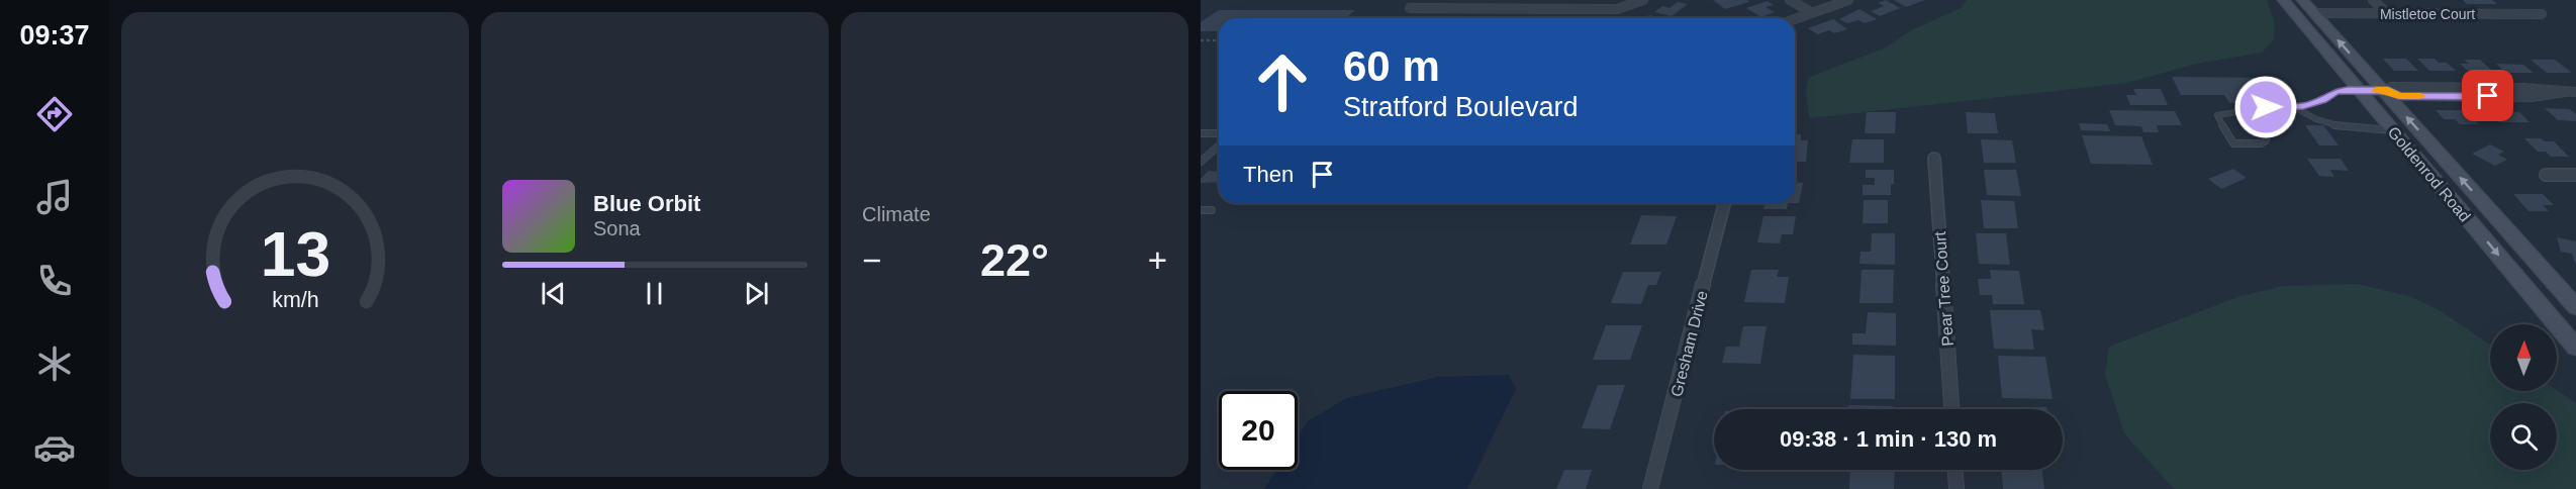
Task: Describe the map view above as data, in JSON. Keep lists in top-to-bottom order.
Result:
{
  "streets": {
    "main road": ["Goldenrod Road"],
    "street": ["Mistletoe Court", "Pear Tree Court", "Gresham Drive"]
  },
  "crossings": [
    ["Mistletoe Court", "Goldenrod Road"]
  ],
  "north": "top",
  "page": {
    "tabs": "09:37",
    "tile": "Climate",
    "turn": ["60 m", "Stratford Boulevard"],
    "then": "Then",
    "song": ["Blue Orbit", "Sona"],
    "heat": ["−", "22°", "+"],
    "limit": "20",
    "trip": "09:38 · 1 min · 130 m",
    "gauge": ["13", "km/h"]
  }
}
